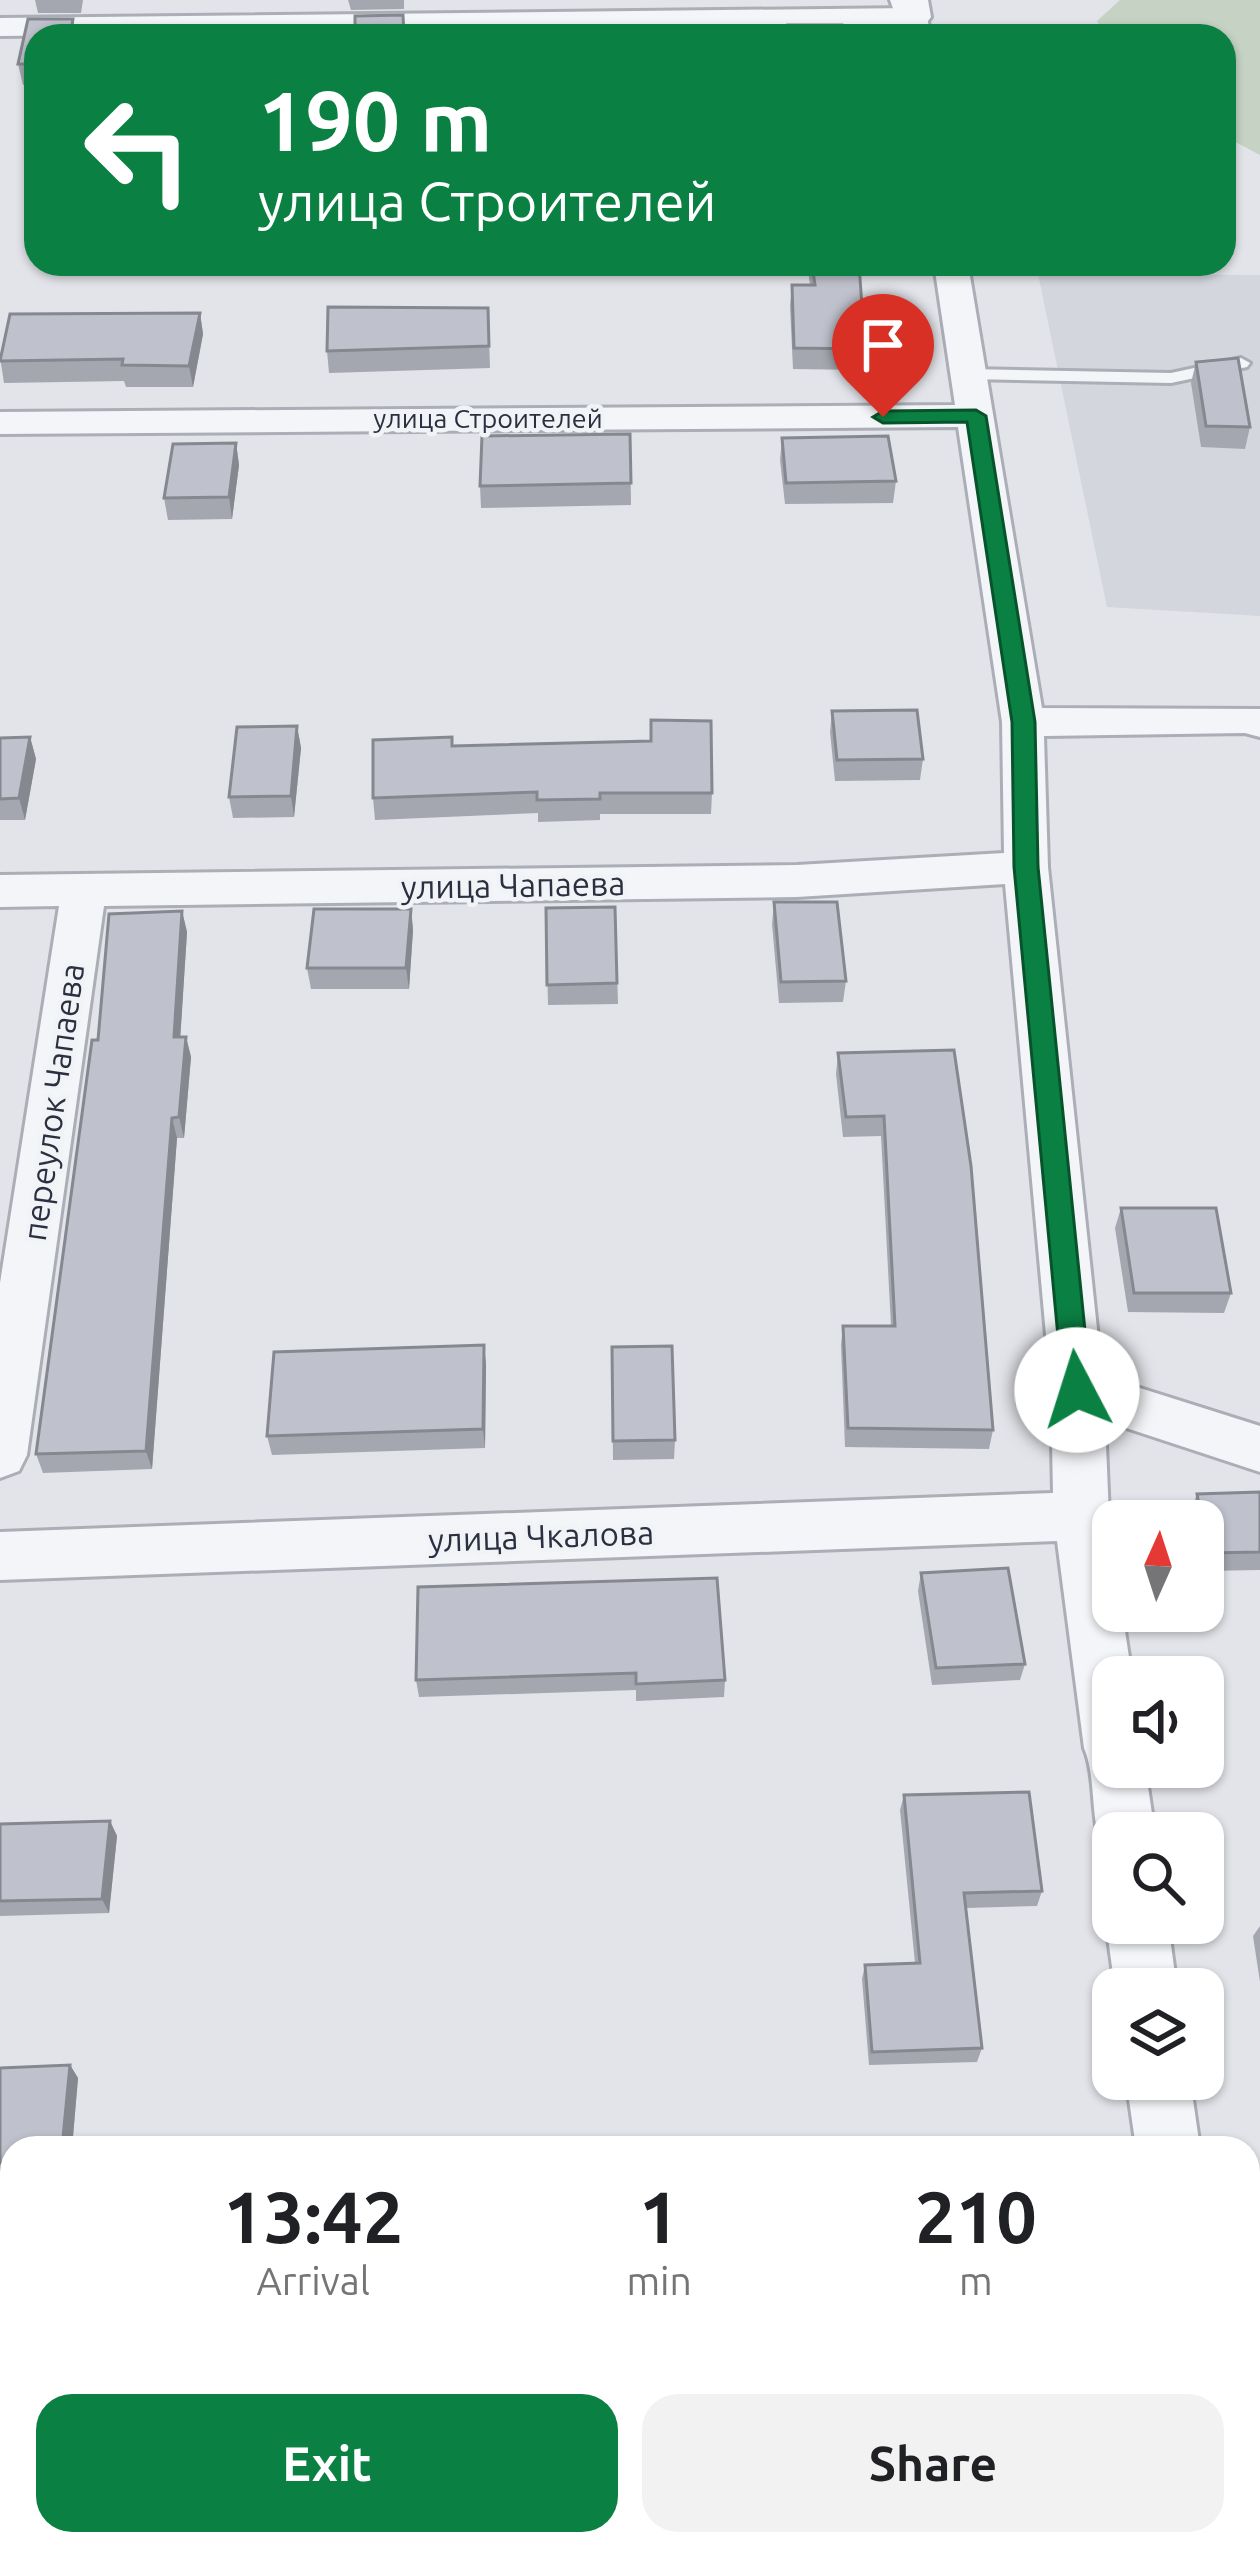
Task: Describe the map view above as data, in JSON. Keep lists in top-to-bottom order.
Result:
{
  "streets": {
    "street": [
      "улица Строителей",
      "улица Чапаева",
      "переулок Чапаева",
      "улица Чкалова"
    ]
  },
  "crossings": [
    ["улица Чапаева", "переулок Чапаева"]
  ],
  "north": "top",
  "page": {
    "turn": ["190 m", "улица Строителей"],
    "eta": [
      "13:42",
      "Arrival",
      "1",
      "min",
      "210",
      "m"
    ],
    "buttons": ["Exit", "Share"]
  }
}
